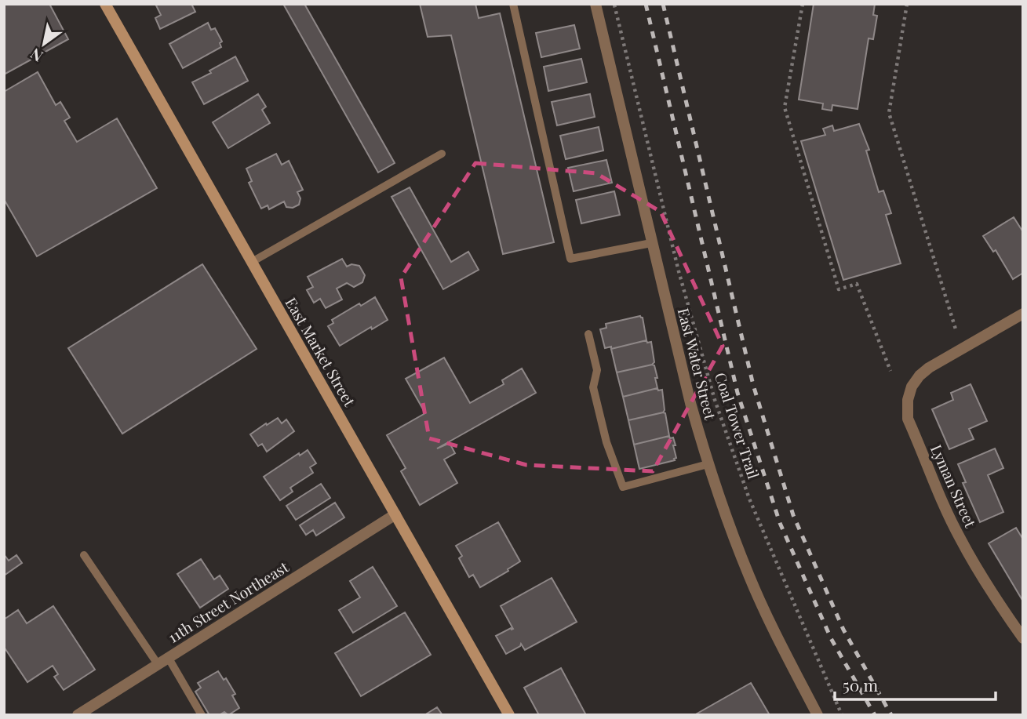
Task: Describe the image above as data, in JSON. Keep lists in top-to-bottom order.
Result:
{
  "streets": {
    "main road": ["East Market Street"],
    "street": ["East Water Street", "Lyman Street", "11th Street Northeast"],
    "path": ["Coal Tower Trail"]
  },
  "crossings": [
    ["East Market Street", "11th Street Northeast"]
  ],
  "scale_bar": "50 m",
  "north": "bottom left"
}
